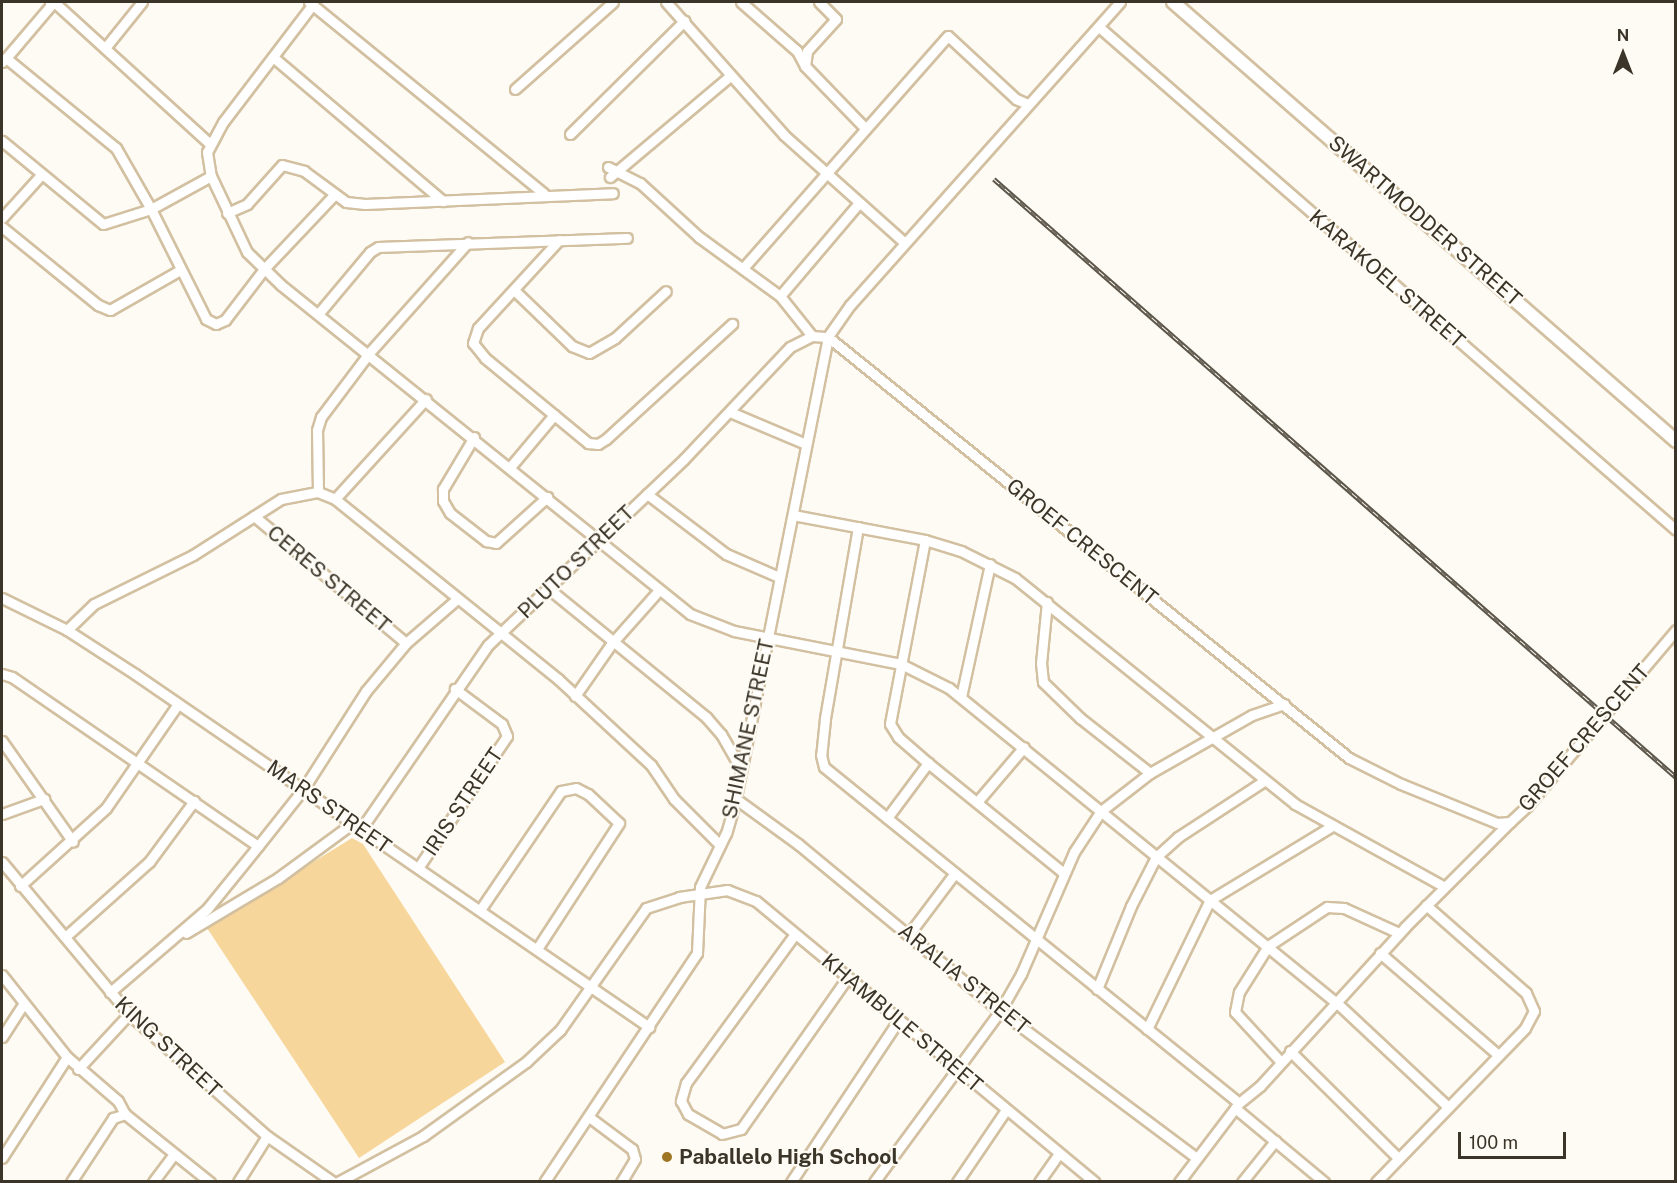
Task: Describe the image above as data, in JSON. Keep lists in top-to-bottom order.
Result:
{
  "streets": {
    "main road": ["SWARTMODDER STREET"],
    "street": [
      "KARAKOEL STREET",
      "GROEF CRESCENT",
      "PLUTO STREET",
      "CERES STREET",
      "SHIMANE STREET",
      "IRIS STREET",
      "MARS STREET",
      "ARALIA STREET",
      "KHAMBULE STREET",
      "KING STREET"
    ]
  },
  "crossings": [
    ["GROEF CRESCENT", "SHIMANE STREET"],
    ["PLUTO STREET", "IRIS STREET"],
    ["PLUTO STREET", "MARS STREET"],
    ["CERES STREET", "MARS STREET"],
    ["SHIMANE STREET", "MARS STREET"],
    ["SHIMANE STREET", "ARALIA STREET"],
    ["SHIMANE STREET", "KHAMBULE STREET"],
    ["IRIS STREET", "MARS STREET"],
    ["MARS STREET", "KHAMBULE STREET"]
  ],
  "places": ["Paballelo High School"],
  "scale_bar": "100 m",
  "north": "top"
}
